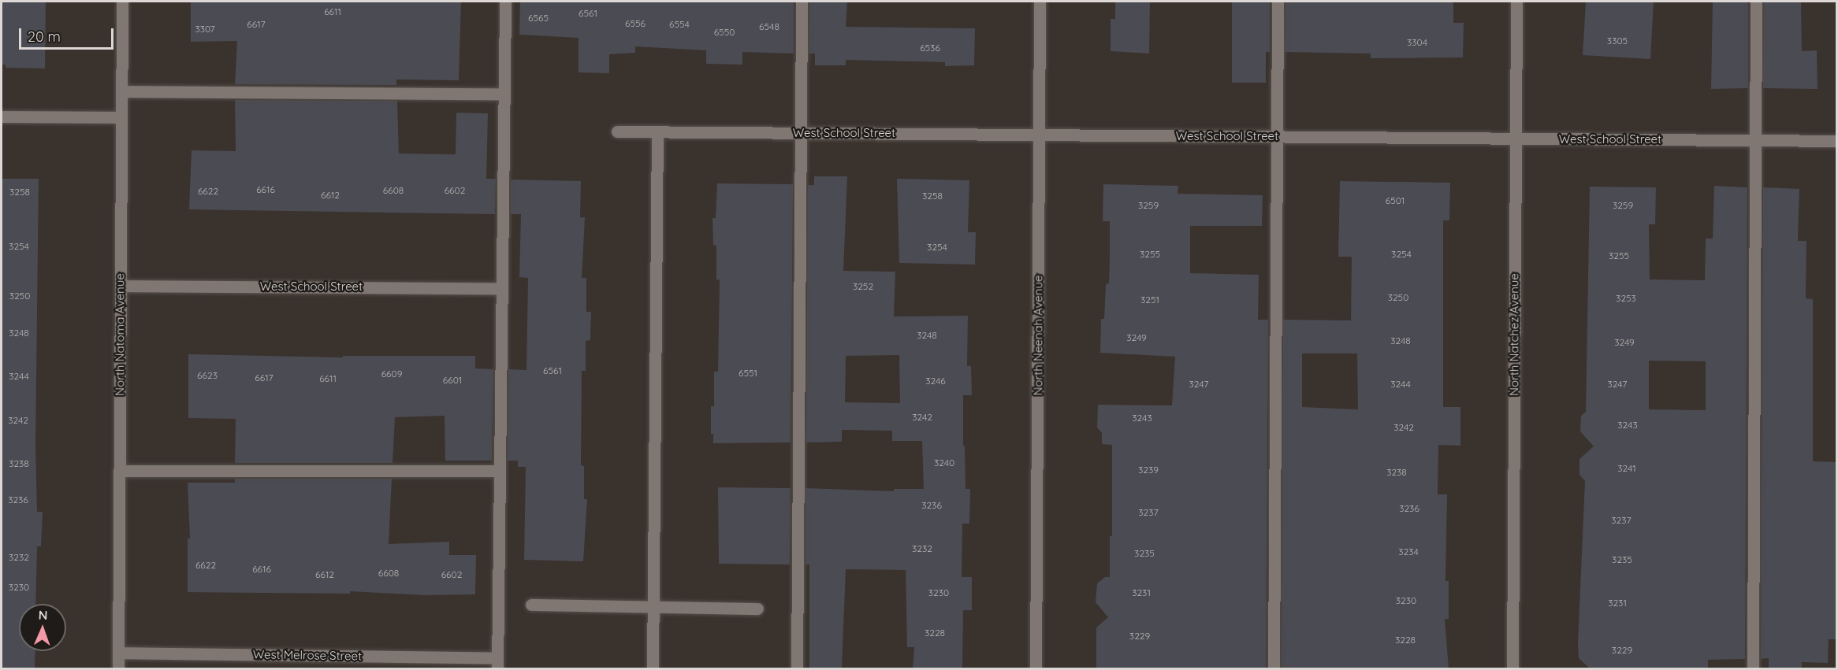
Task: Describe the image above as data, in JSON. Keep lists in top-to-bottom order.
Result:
{
  "streets": {
    "street": [
      "West School Street",
      "North Natoma Avenue",
      "North Natchez Avenue",
      "North Neenah Avenue",
      "West Melrose Street"
    ]
  },
  "crossings": [
    ["West School Street", "North Natoma Avenue"],
    ["West School Street", "North Natchez Avenue"],
    ["West School Street", "North Neenah Avenue"],
    ["North Natoma Avenue", "West Melrose Street"]
  ],
  "house_numbers": [
    "6611",
    "6561",
    "6565",
    "6556",
    "6617",
    "6554",
    "6548",
    "3307",
    "6550",
    "3305",
    "3304",
    "6536",
    "6616",
    "6608",
    "6602",
    "6622",
    "3258",
    "6612",
    "3258",
    "6501",
    "3259",
    "3259",
    "3254",
    "3254",
    "3255",
    "3254",
    "3255",
    "3252",
    "3250",
    "3250",
    "3253",
    "3251",
    "3248",
    "3248",
    "3249",
    "3248",
    "3249",
    "6561",
    "6551",
    "6609",
    "6623",
    "3244",
    "6617",
    "6611",
    "6601",
    "3246",
    "3247",
    "3244",
    "3247",
    "3242",
    "3243",
    "3242",
    "3243",
    "3242",
    "3240",
    "3238",
    "3241",
    "3239",
    "3238",
    "3236",
    "3236",
    "3236",
    "3237",
    "3237",
    "3232",
    "3234",
    "3235",
    "3232",
    "3235",
    "6622",
    "6616",
    "6608",
    "6612",
    "6602",
    "3230",
    "3230",
    "3231",
    "3230",
    "3231",
    "3228",
    "3229",
    "3228",
    "3229"
  ],
  "scale_bar": "20 m",
  "north": "top"
}
